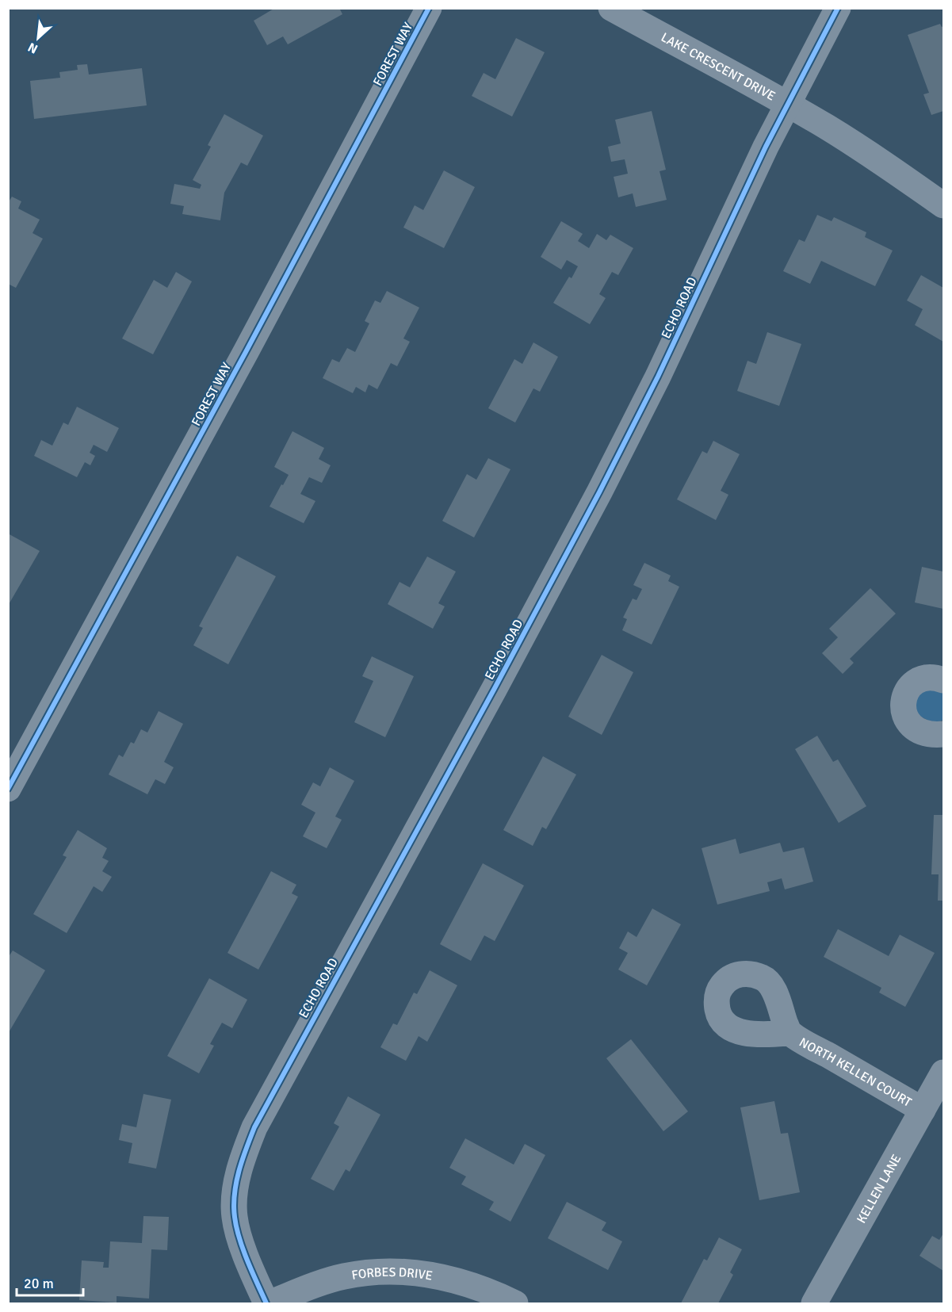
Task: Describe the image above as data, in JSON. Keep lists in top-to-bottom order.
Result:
{
  "streets": {
    "street": [
      "FOREST WAY",
      "LAKE CRESCENT DRIVE",
      "ECHO ROAD",
      "NORTH KELLEN COURT",
      "KELLEN LANE",
      "FORBES DRIVE"
    ]
  },
  "crossings": [
    ["LAKE CRESCENT DRIVE", "ECHO ROAD"],
    ["ECHO ROAD", "FORBES DRIVE"],
    ["NORTH KELLEN COURT", "KELLEN LANE"]
  ],
  "scale_bar": "20 m",
  "north": "bottom left"
}
